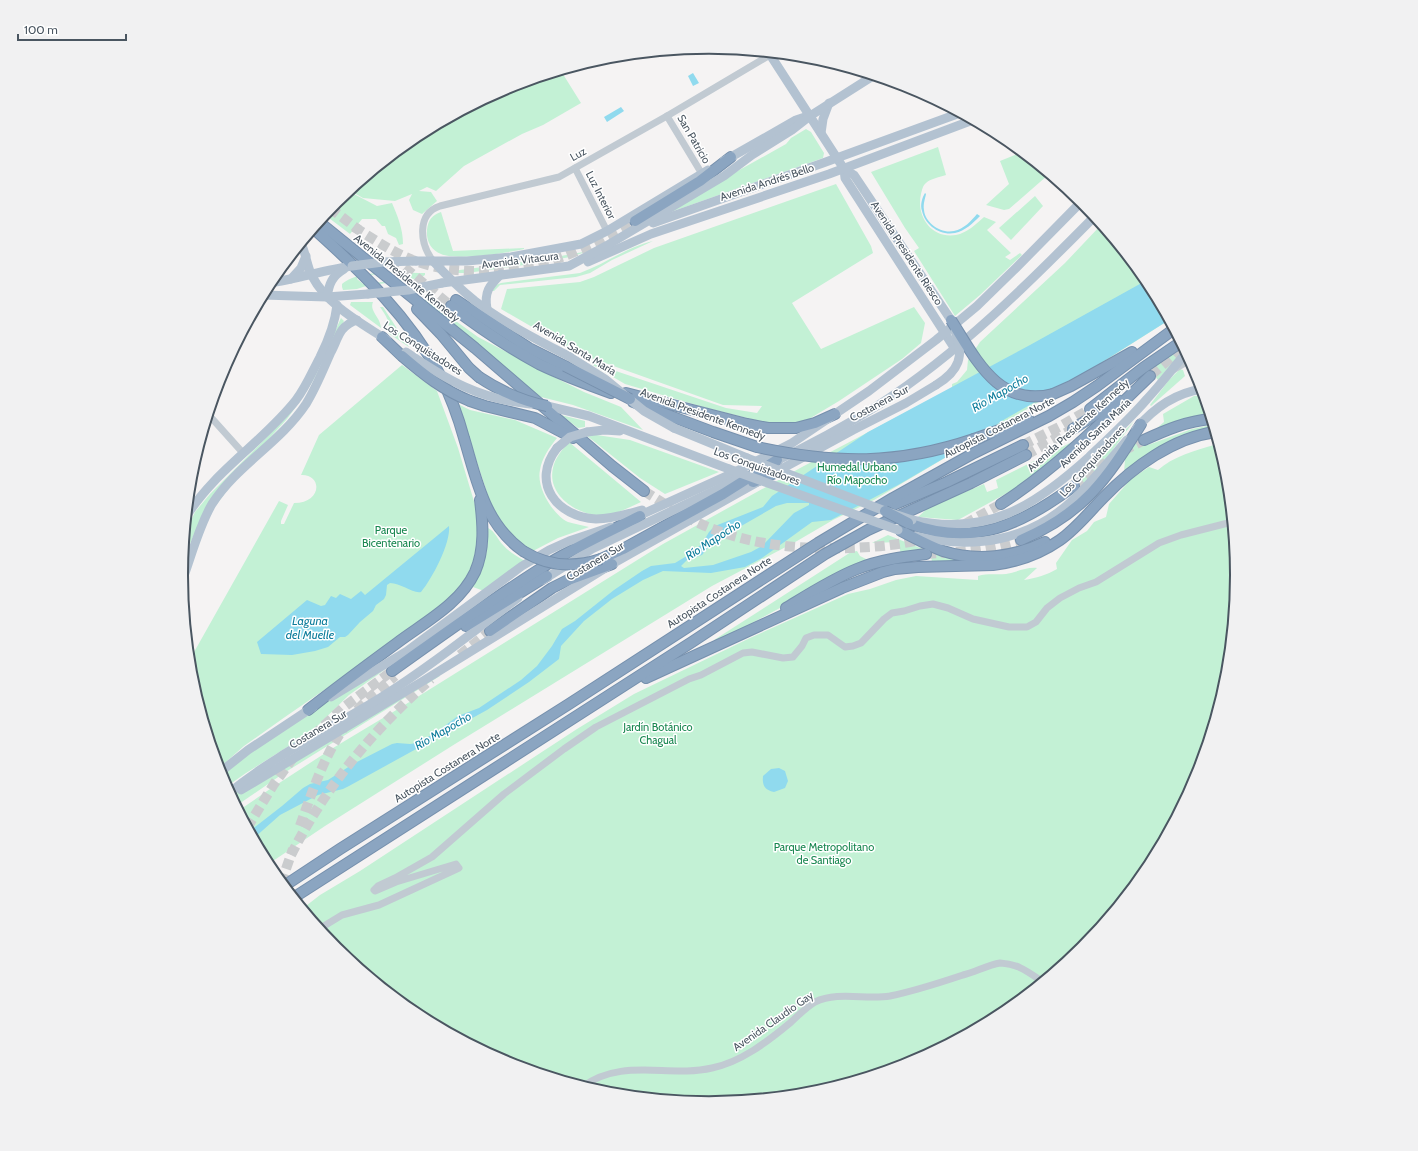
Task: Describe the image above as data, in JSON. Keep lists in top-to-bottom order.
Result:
{
  "streets": {
    "highway": ["Avenida Presidente Kennedy", "Autopista Costanera Norte"],
    "main road": [
      "Avenida Andrés Bello",
      "Avenida Presidente Riesco",
      "Avenida Vitacura",
      "Los Conquistadores",
      "Avenida Santa María",
      "Costanera Sur"
    ],
    "street": [
      "San Patricio",
      "Luz",
      "Luz Interior",
      "Avenida Claudio Gay"
    ]
  },
  "crossings": [
    ["San Patricio", "Luz"],
    ["San Patricio", "Avenida Vitacura"],
    ["Luz", "Luz Interior"],
    ["Luz", "Avenida Vitacura"],
    ["Luz", "Avenida Santa María"],
    ["Avenida Andrés Bello", "Avenida Presidente Riesco"],
    ["Avenida Andrés Bello", "Avenida Vitacura"],
    ["Luz Interior", "Avenida Vitacura"],
    ["Avenida Presidente Riesco", "Avenida Vitacura"],
    ["Avenida Presidente Riesco", "Costanera Sur"],
    ["Avenida Vitacura", "Los Conquistadores"],
    ["Avenida Vitacura", "Avenida Santa María"],
    ["Avenida Presidente Kennedy", "Avenida Santa María"],
    ["Avenida Presidente Kennedy", "Autopista Costanera Norte"]
  ],
  "water": ["Río Mapocho", "Laguna del Muelle"],
  "parks": [
    "Humedal Urbano Río Mapocho",
    "Parque Bicentenario",
    "Jardín Botánico Chagual",
    "Parque Metropolitano de Santiago"
  ],
  "scale_bar": "100 m"
}
